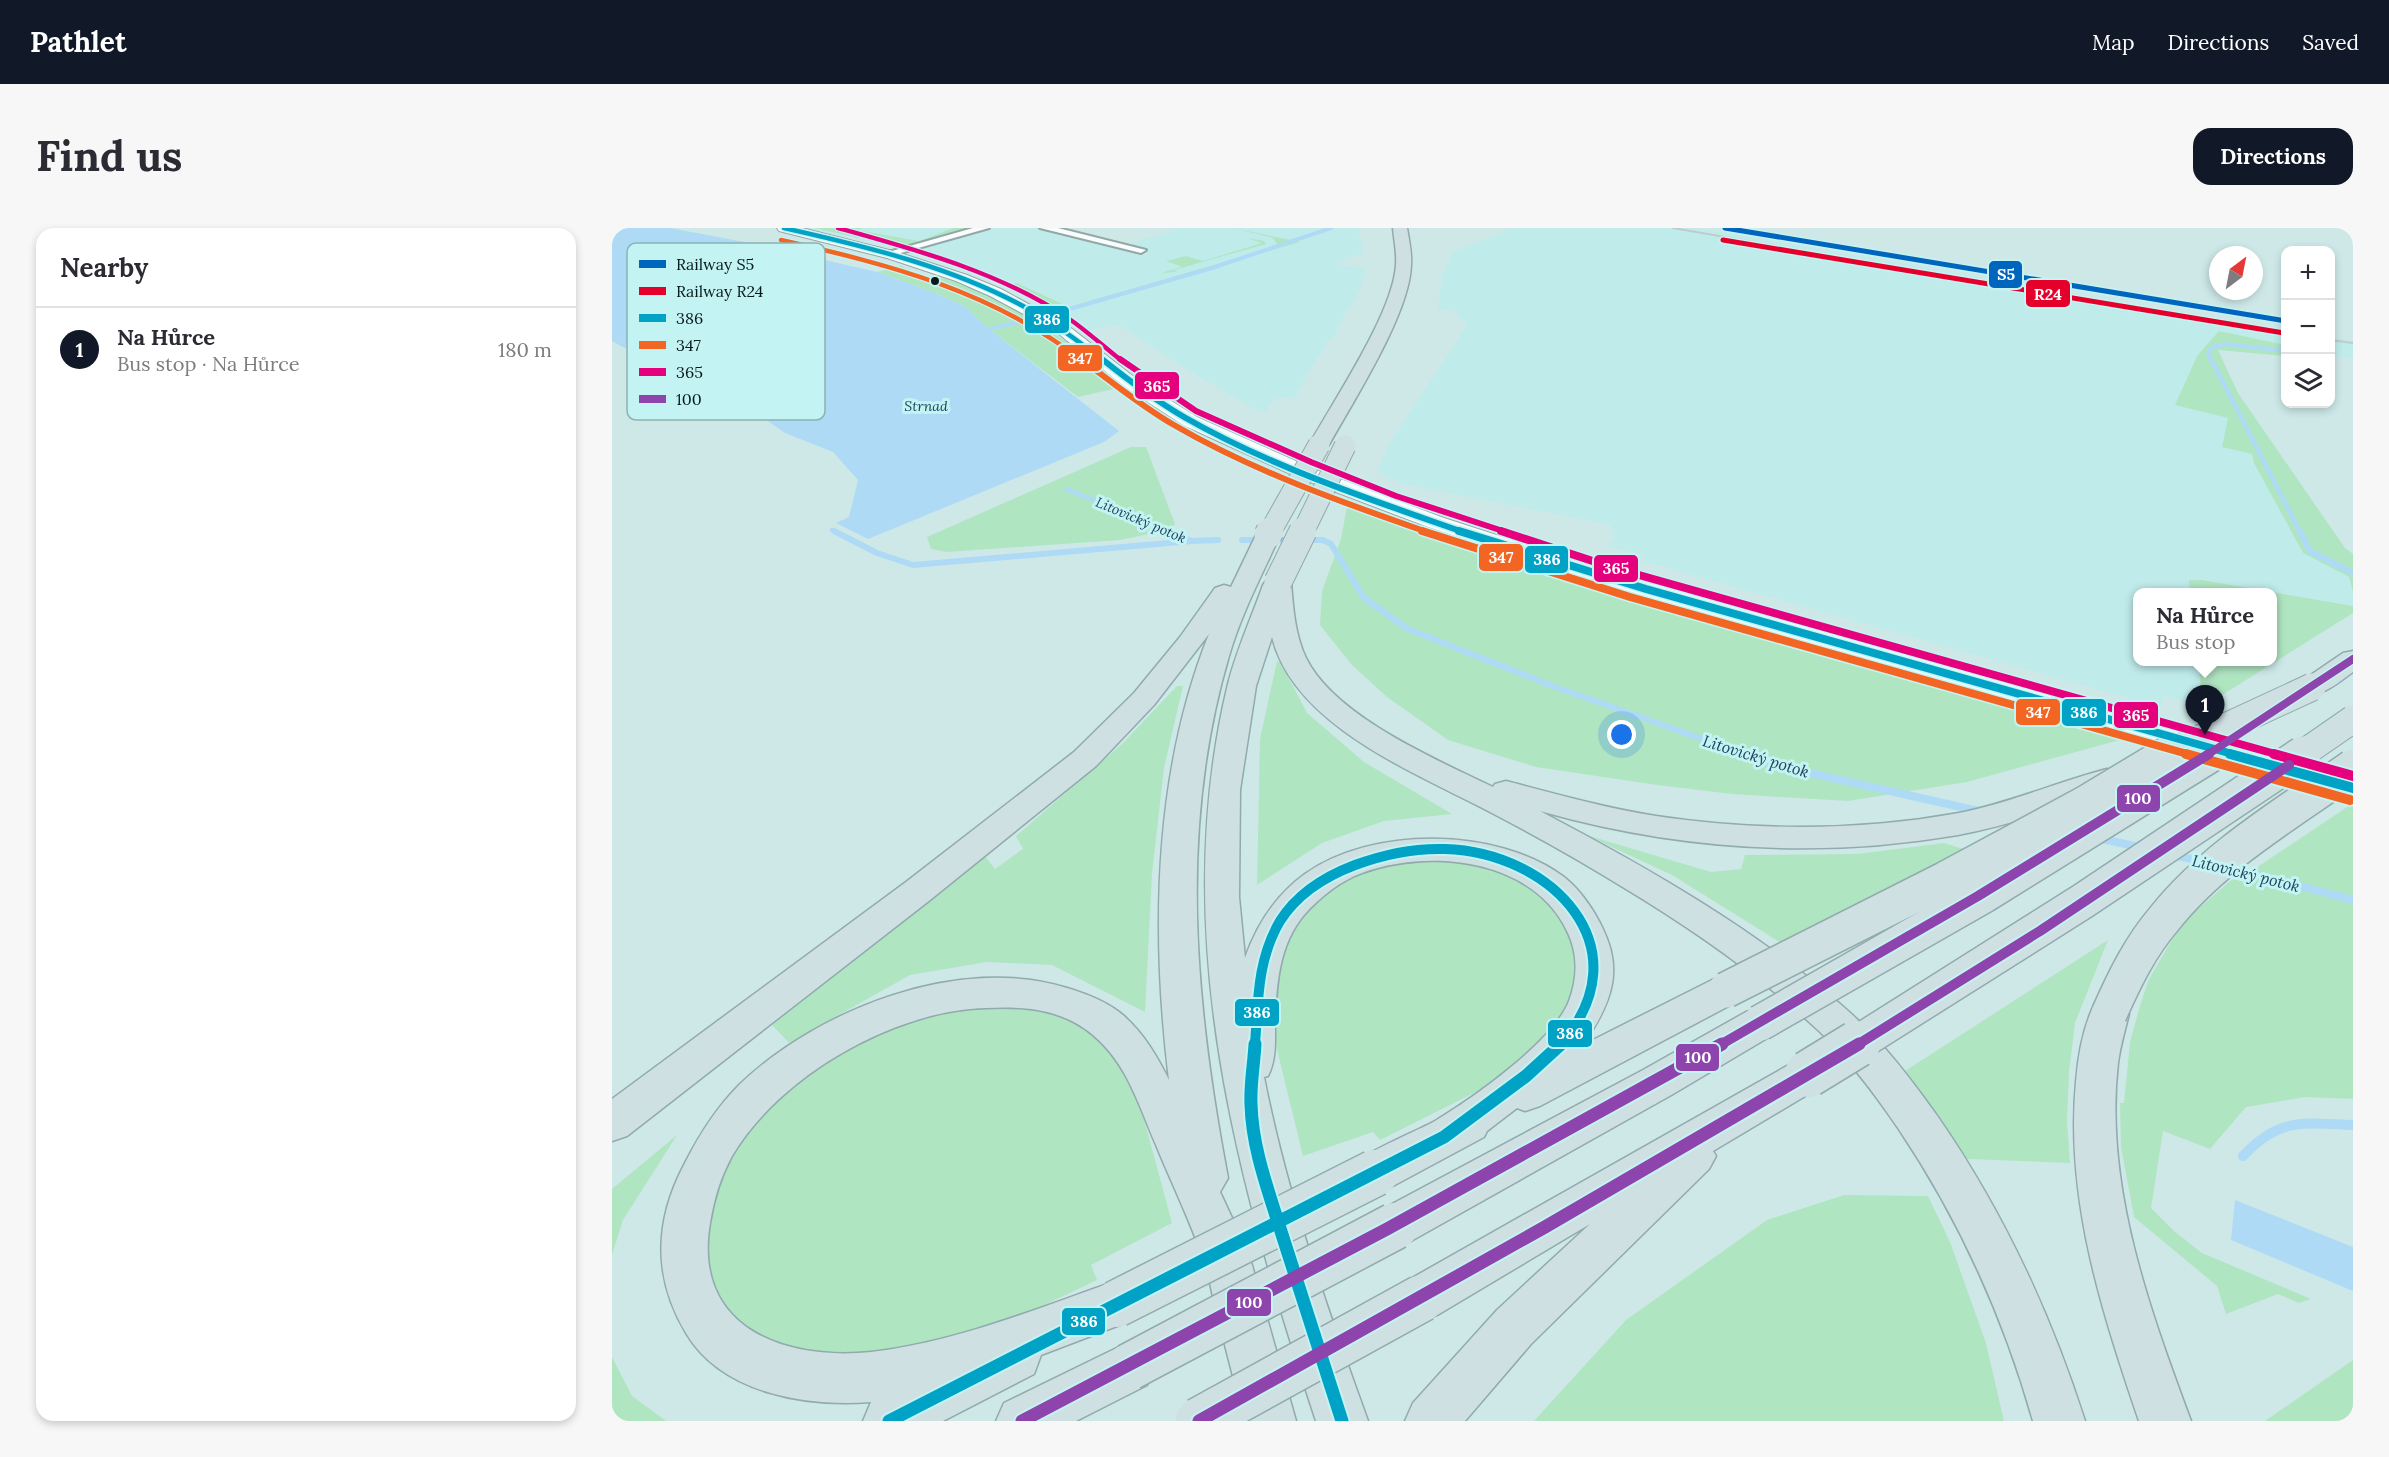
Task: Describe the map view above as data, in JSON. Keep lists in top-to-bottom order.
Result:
{
  "water": ["Strnad", "Litovický potok"],
  "lines": [
    "rail line S5",
    "transit line 386",
    "transit line 365",
    "rail line R24",
    "transit line 347",
    "transit line 100"
  ],
  "legend": [
    "Railway S5",
    "Railway R24",
    "386",
    "347",
    "365",
    "100"
  ],
  "north": "top right",
  "page": {
    "header": "Pathlet",
    "nav": ["Map", "Directions", "Saved"],
    "buttons": "Directions",
    "title": "Find us",
    "heading": "Nearby",
    "map_buttons": ["+", "−"],
    "list": [
      {
        "mark": "1",
        "name": "Na Hůrce",
        "note": "Bus stop · Na Hůrce",
        "value": "180 m"
      }
    ],
    "popup": ["Na Hůrce", "Bus stop"],
    "pins": "1"
  }
}
